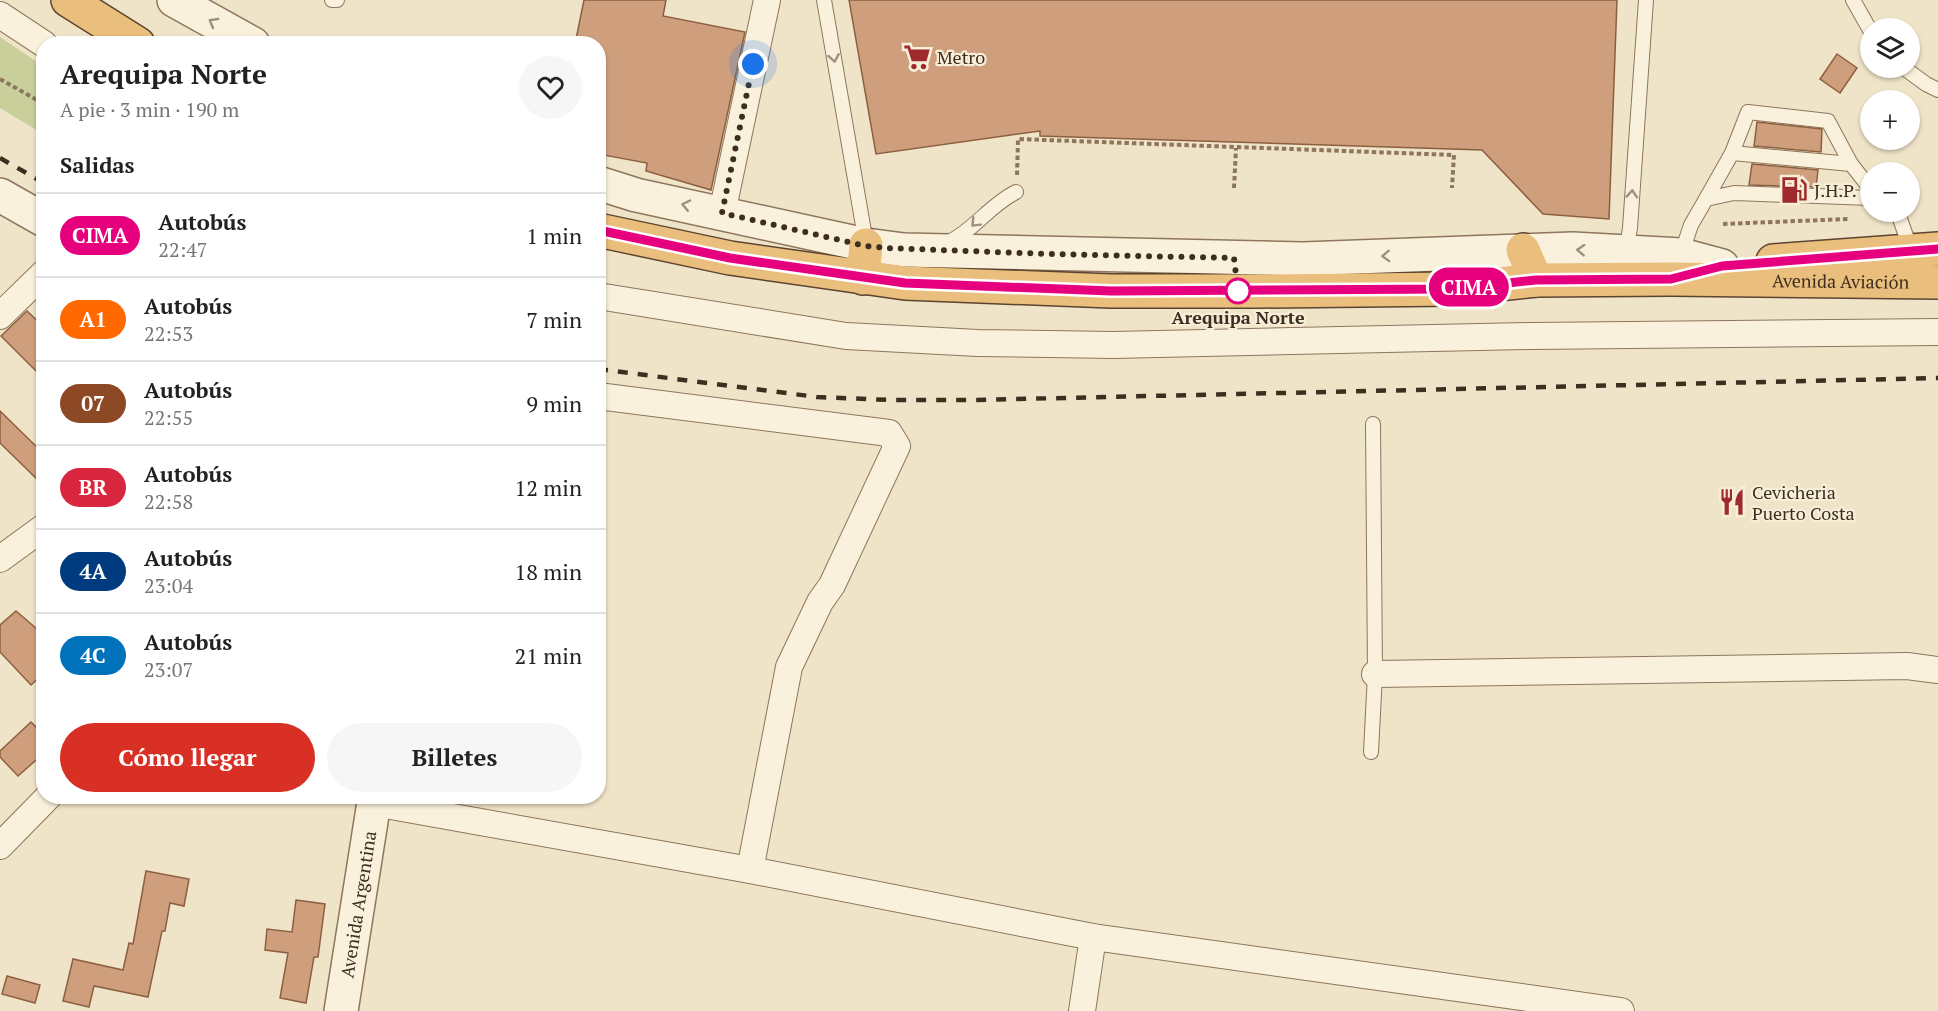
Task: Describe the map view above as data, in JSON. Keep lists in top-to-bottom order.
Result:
{
  "streets": {
    "highway": ["Avenida Aviación"],
    "street": ["Avenida Argentina"]
  },
  "places": {
    "supermarket": ["Metro"],
    "fuel station": ["J.H.P."],
    "other": ["Arequipa Norte"],
    "restaurant": ["Cevicheria Puerto Costa"]
  },
  "lines": ["bus line CIMA"],
  "page": {
    "on_map": "CIMA",
    "map_buttons": ["+", "−"],
    "heading": [
      ["Arequipa Norte", "A pie · 3 min · 190 m"],
      "Salidas"
    ],
    "list": [
      {
        "mark": "CIMA",
        "name": "Autobús",
        "note": "22:47",
        "value": "1 min"
      },
      {
        "mark": "A1",
        "name": "Autobús",
        "note": "22:53",
        "value": "7 min"
      },
      {
        "mark": "07",
        "name": "Autobús",
        "note": "22:55",
        "value": "9 min"
      },
      {
        "mark": "BR",
        "name": "Autobús",
        "note": "22:58",
        "value": "12 min"
      },
      {
        "mark": "4A",
        "name": "Autobús",
        "note": "23:04",
        "value": "18 min"
      },
      {
        "mark": "4C",
        "name": "Autobús",
        "note": "23:07",
        "value": "21 min"
      }
    ],
    "buttons": ["Cómo llegar", "Billetes"]
  }
}
